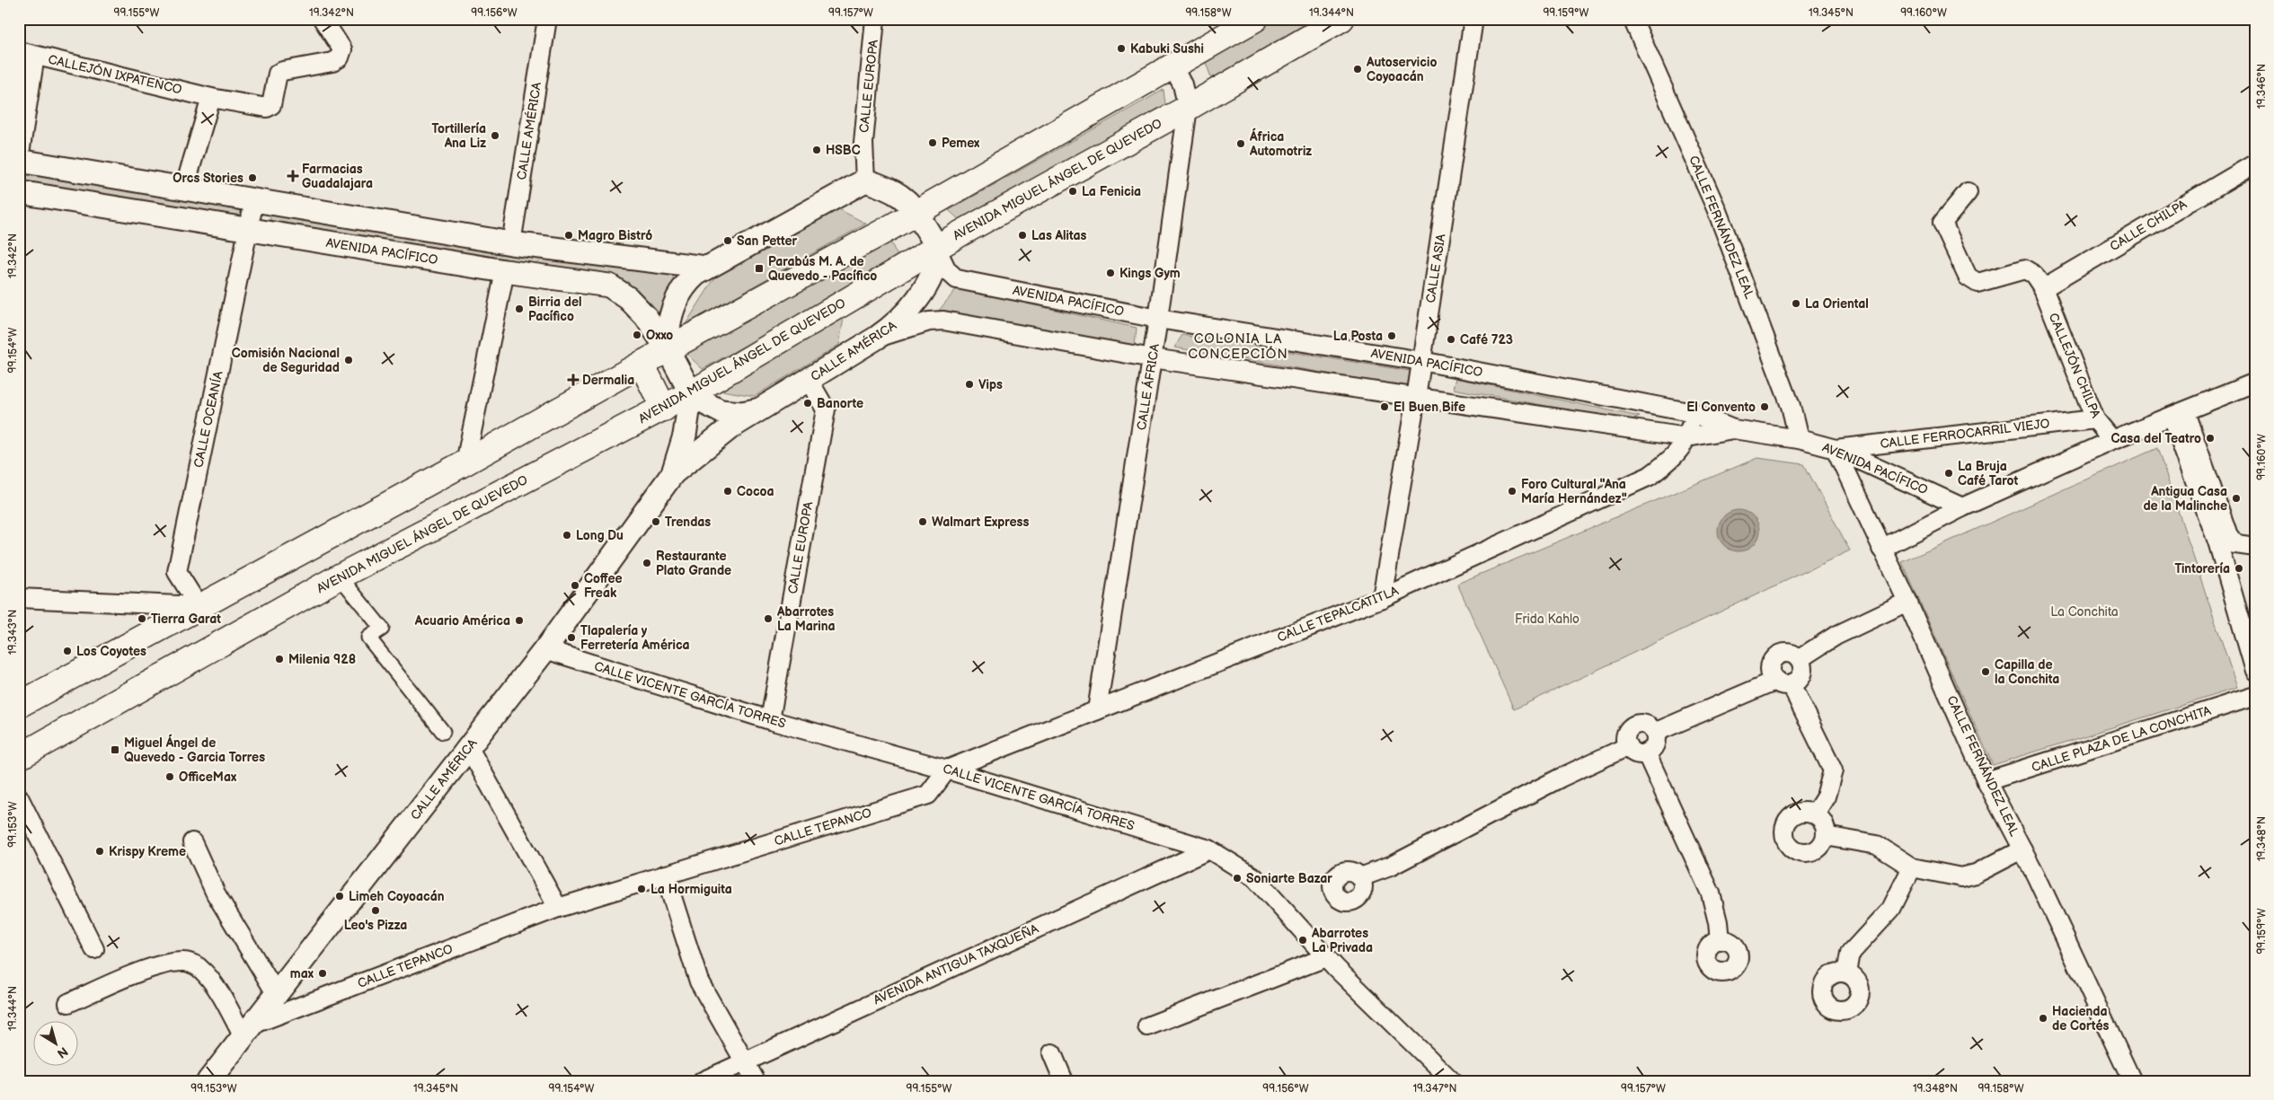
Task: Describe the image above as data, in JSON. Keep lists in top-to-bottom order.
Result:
{
  "streets": {
    "main road": ["AVENIDA MIGUEL ÁNGEL DE QUEVEDO"],
    "street": [
      "CALLEJÓN IXPATENCO",
      "CALLE EUROPA",
      "CALLE AMÉRICA",
      "CALLE CHILPA",
      "CALLE FERNÁNDEZ LEAL",
      "AVENIDA PACÍFICO",
      "CALLE ASIA",
      "CALLEJÓN CHILPA",
      "CALLE ÁFRICA",
      "CALLE OCEANÍA",
      "CALLE FERROCARRIL VIEJO",
      "CALLE TEPALCATITLA",
      "CALLE VICENTE GARCÍA TORRES",
      "CALLE PLAZA DE LA CONCHITA",
      "CALLE TEPANCO",
      "AVENIDA ANTIGUA TAXQUEÑA"
    ]
  },
  "crossings": [
    ["CALLE EUROPA", "CALLE AMÉRICA"],
    ["CALLE EUROPA", "CALLE VICENTE GARCÍA TORRES"],
    ["CALLE AMÉRICA", "AVENIDA MIGUEL ÁNGEL DE QUEVEDO"],
    ["CALLE AMÉRICA", "AVENIDA PACÍFICO"],
    ["CALLE AMÉRICA", "CALLE VICENTE GARCÍA TORRES"],
    ["CALLE AMÉRICA", "CALLE TEPANCO"],
    ["AVENIDA MIGUEL ÁNGEL DE QUEVEDO", "AVENIDA PACÍFICO"],
    ["AVENIDA MIGUEL ÁNGEL DE QUEVEDO", "CALLE ÁFRICA"],
    ["CALLE CHILPA", "CALLEJÓN CHILPA"],
    ["CALLE FERNÁNDEZ LEAL", "AVENIDA PACÍFICO"],
    ["CALLE FERNÁNDEZ LEAL", "CALLE FERROCARRIL VIEJO"],
    ["CALLE FERNÁNDEZ LEAL", "CALLE PLAZA DE LA CONCHITA"],
    ["AVENIDA PACÍFICO", "CALLE ASIA"],
    ["AVENIDA PACÍFICO", "CALLE ÁFRICA"],
    ["AVENIDA PACÍFICO", "CALLE OCEANÍA"],
    ["AVENIDA PACÍFICO", "CALLE FERROCARRIL VIEJO"],
    ["AVENIDA PACÍFICO", "CALLE TEPALCATITLA"],
    ["CALLE ASIA", "CALLE TEPALCATITLA"],
    ["CALLEJÓN CHILPA", "CALLE FERROCARRIL VIEJO"],
    ["CALLE ÁFRICA", "CALLE TEPALCATITLA"],
    ["CALLE TEPALCATITLA", "CALLE VICENTE GARCÍA TORRES"],
    ["CALLE TEPALCATITLA", "CALLE TEPANCO"],
    ["CALLE VICENTE GARCÍA TORRES", "CALLE TEPANCO"],
    ["CALLE VICENTE GARCÍA TORRES", "AVENIDA ANTIGUA TAXQUEÑA"]
  ],
  "districts": ["COLONIA LA CONCEPCIÓN"],
  "parks": ["La Conchita", "Frida Kahlo"],
  "places": {
    "other": [
      "Kabuki Sushi",
      "Autoservicio Coyoacán",
      "Tortillería Ana Liz",
      "Pemex",
      "África Automotriz",
      "HSBC",
      "Orcs Stories",
      "La Fenicia",
      "Magro Bistró",
      "Las Alitas",
      "San Petter",
      "Kings Gym",
      "La Oriental",
      "Birria del Pacífico",
      "Oxxo",
      "La Posta",
      "Café 723",
      "Comisión Nacional de Seguridad",
      "Vips",
      "Banorte",
      "El Buen Bife",
      "El Convento",
      "Casa del Teatro",
      "La Bruja Café Tarot",
      "Cocoa",
      "Foro Cultural \"Ana María Hernández\"",
      "Antigua Casa de la Malinche",
      "Trendas",
      "Walmart Express",
      "Long Du",
      "Restaurante Plato Grande",
      "Tintorería",
      "Coffee Freak",
      "Tierra Garat",
      "Abarrotes La Marina",
      "Acuario América",
      "Tlapalería y Ferretería América",
      "Los Coyotes",
      "Milenia 928",
      "Capilla de la Conchita",
      "OfficeMax",
      "Krispy Kreme",
      "Soniarte Bazar",
      "La Hormiguita",
      "Limeh Coyoacán",
      "Leo's Pizza",
      "Abarrotes La Privada",
      "max",
      "Hacienda de Cortés"
    ],
    "health": ["Farmacias Guadalajara", "Dermalia"],
    "transit": ["Parabús M. A. de Quevedo - Pacífico", "Miguel Ángel de Quevedo - Garcia Torres"]
  },
  "north": "bottom right",
  "coordinates": [
    "99.155°W",
    "19.342°N",
    "99.156°W",
    "99.157°W",
    "99.158°W",
    "19.344°N",
    "99.159°W",
    "19.345°N",
    "99.160°W",
    "19.346°N",
    "99.154°W",
    "19.343°N",
    "99.153°W",
    "19.348°N",
    "19.347°N"
  ]
}
